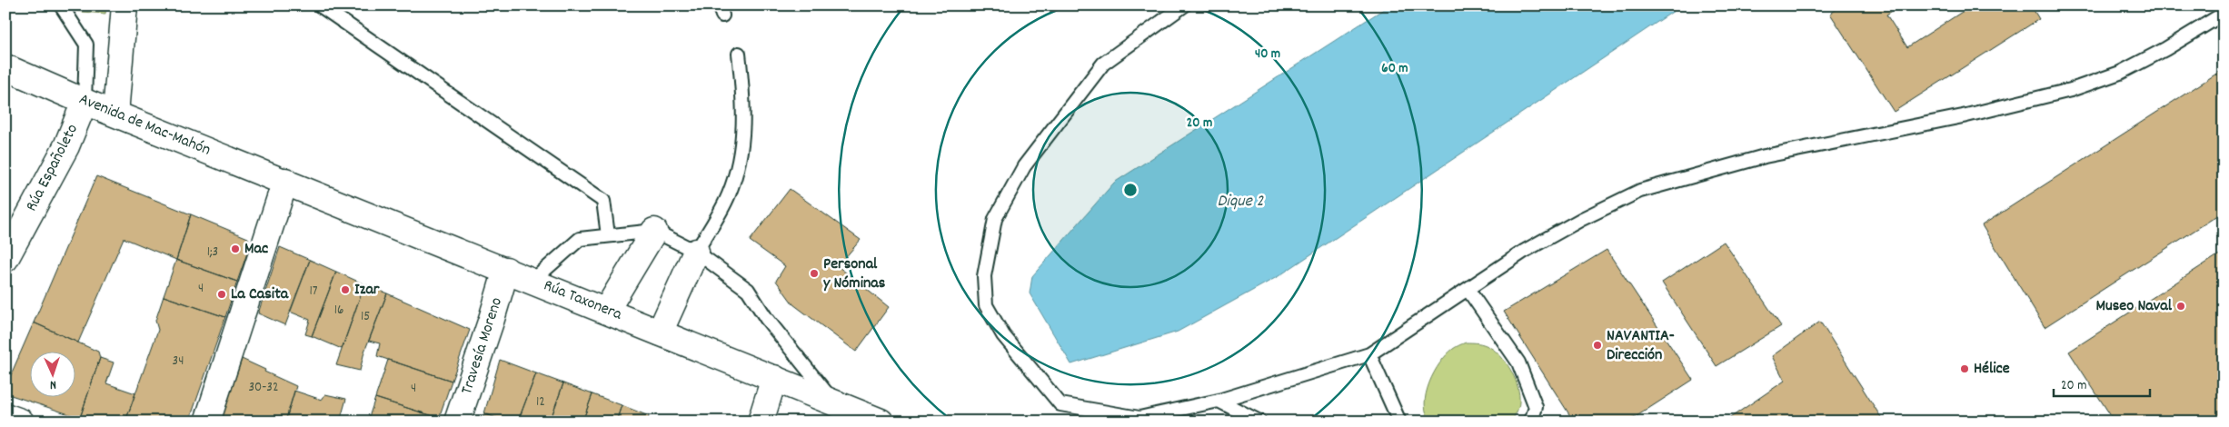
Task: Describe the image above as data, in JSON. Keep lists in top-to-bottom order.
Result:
{
  "streets": {
    "street": [
      "Avenida de Mac-Mahón",
      "Rúa Españoleto",
      "Rúa Taxonera",
      "Travesía Moreno"
    ]
  },
  "crossings": [
    ["Avenida de Mac-Mahón", "Rúa Españoleto"],
    ["Avenida de Mac-Mahón", "Rúa Taxonera"],
    ["Rúa Taxonera", "Travesía Moreno"]
  ],
  "water": ["Dique 2"],
  "places": [
    "Mac",
    "Personal y Nóminas",
    "Izar",
    "La Casita",
    "Museo Naval",
    "NAVANTIA- Dirección",
    "Hélice"
  ],
  "house_numbers": [
    "1;3",
    "4",
    "17",
    "16",
    "15",
    "34",
    "30-32",
    "4",
    "12"
  ],
  "scale_bar": "20 m",
  "north": "bottom",
  "rings": ["40 m", "60 m", "20 m"]
}
